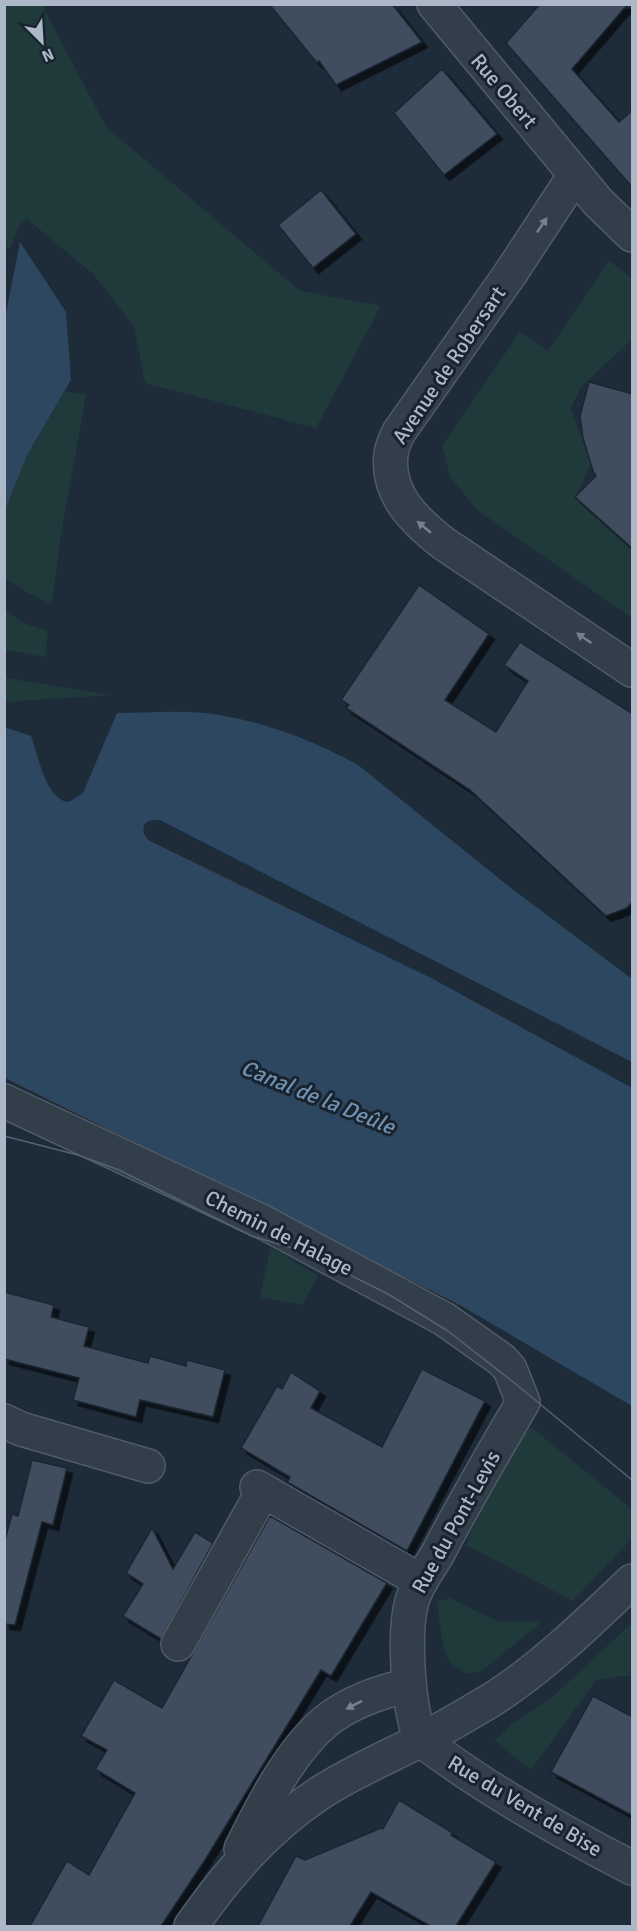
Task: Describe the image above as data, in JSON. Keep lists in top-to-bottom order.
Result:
{
  "streets": {
    "street": [
      "Rue Obert",
      "Avenue de Robersart",
      "Chemin de Halage",
      "Rue du Pont-Levis",
      "Rue du Vent de Bise"
    ]
  },
  "crossings": [
    ["Rue Obert", "Avenue de Robersart"],
    ["Chemin de Halage", "Rue du Pont-Levis"],
    ["Rue du Pont-Levis", "Rue du Vent de Bise"]
  ],
  "water": ["Canal de la Deûle"],
  "north": "bottom right"
}
